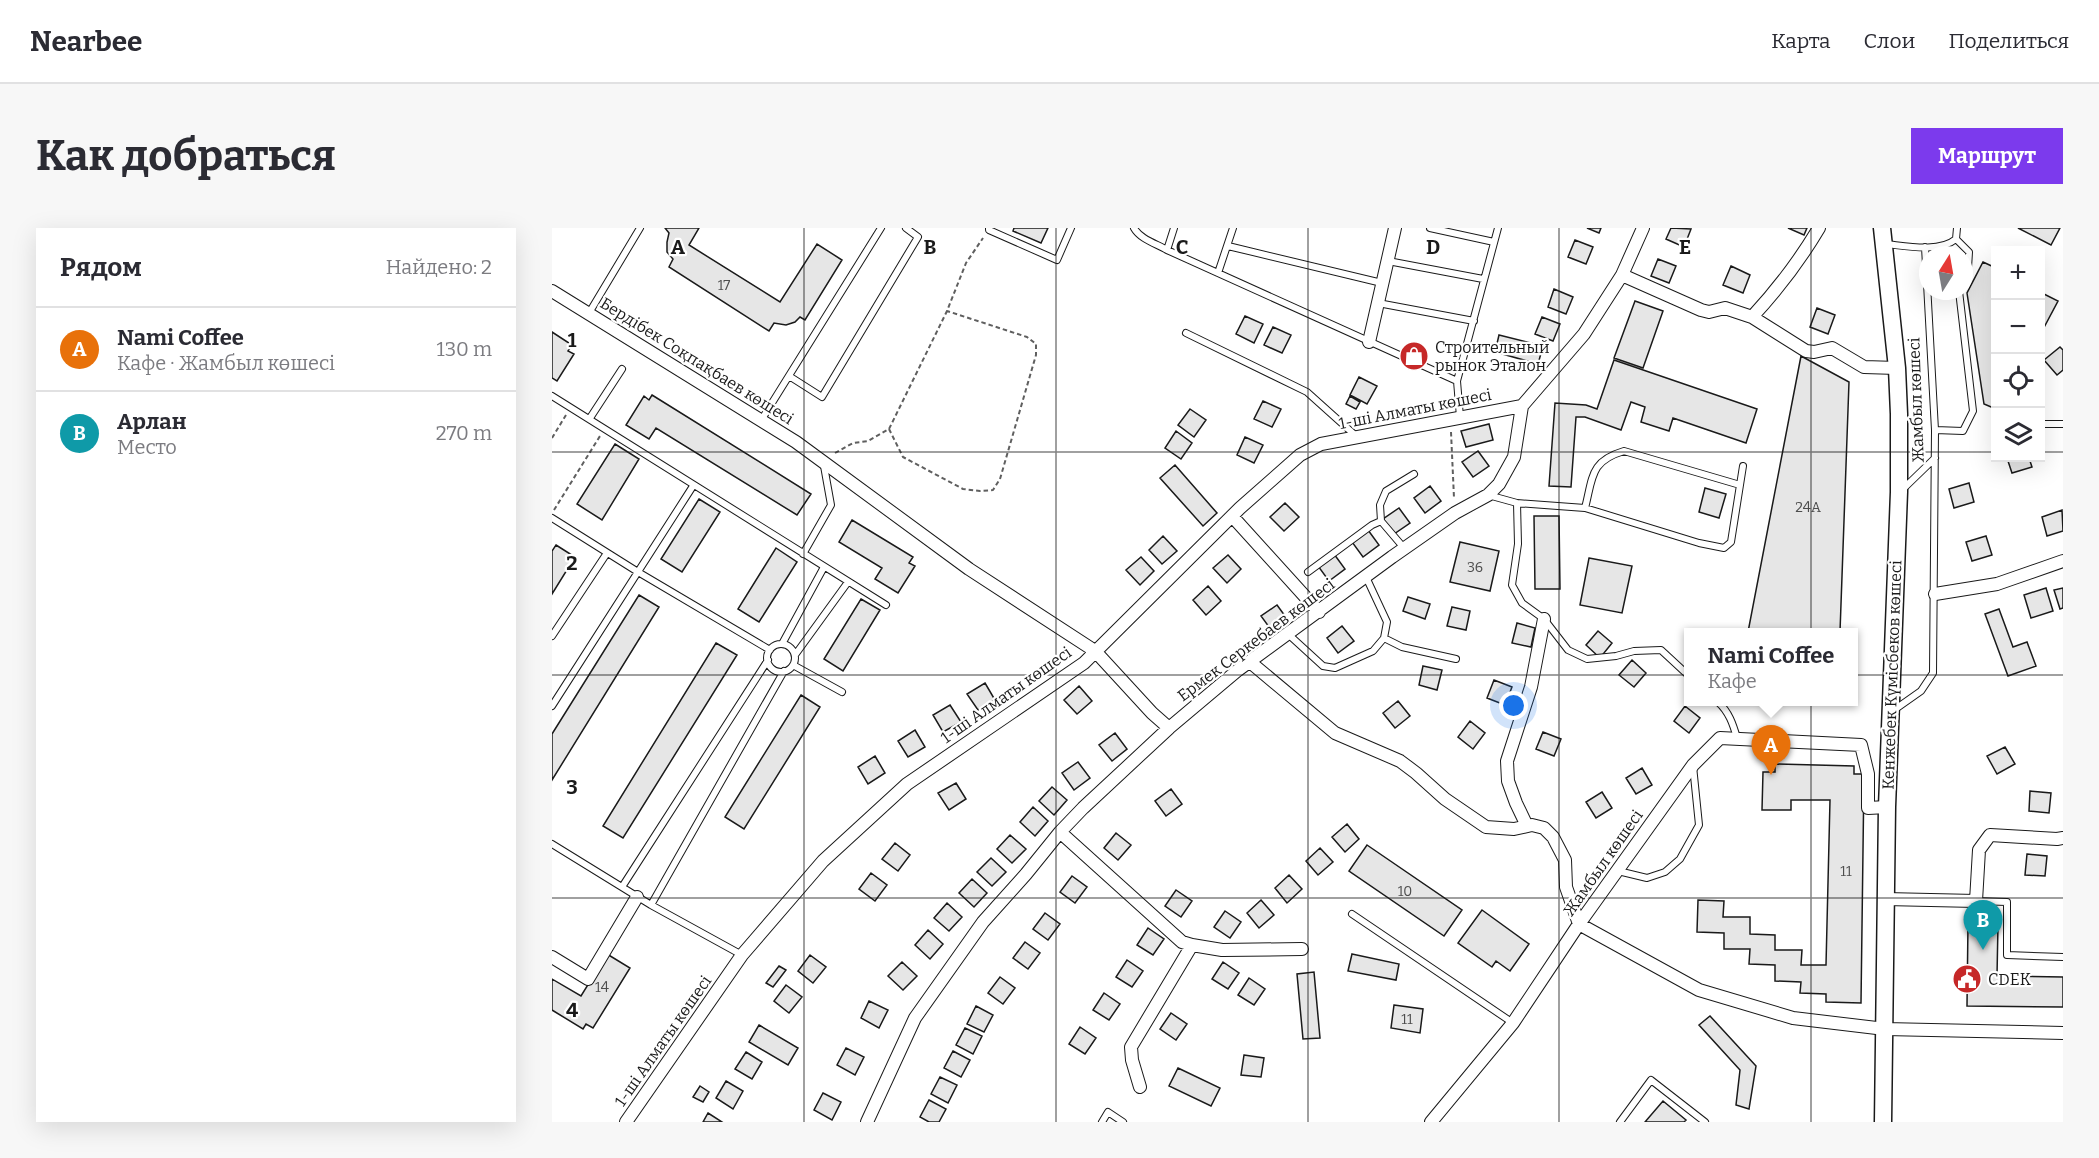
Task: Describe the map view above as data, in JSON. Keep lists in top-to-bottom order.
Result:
{
  "streets": {
    "street": [
      "Бердібек Соқпақбаев көшесі",
      "Жамбыл көшесі",
      "1-ші Алматы көшесі",
      "Ермек Серкебаев көшесі",
      "Кенжебек Күмісбеков көшесі"
    ]
  },
  "crossings": [
    ["Бердібек Соқпақбаев көшесі", "1-ші Алматы көшесі"],
    ["Бердібек Соқпақбаев көшесі", "Ермек Серкебаев көшесі"],
    ["Жамбыл көшесі", "Кенжебек Күмісбеков көшесі"],
    ["1-ші Алматы көшесі", "Ермек Серкебаев көшесі"]
  ],
  "places": {
    "shop": ["Строительный рынок Эталон"],
    "public building": ["CDEK"]
  },
  "house_numbers": [
    "17",
    "24А",
    "36",
    "11",
    "10",
    "14",
    "11"
  ],
  "north": "top",
  "page": {
    "header": "Nearbee",
    "nav": ["Карта", "Слои", "Поделиться"],
    "buttons": "Маршрут",
    "title": "Как добраться",
    "heading": ["Рядом", "Найдено: 2"],
    "map_buttons": ["+", "−"],
    "list": [
      {
        "mark": "A",
        "name": "Nami Coffee",
        "note": "Кафе · Жамбыл көшесі",
        "value": "130 m"
      },
      {
        "mark": "B",
        "name": "Арлан",
        "note": "Место",
        "value": "270 m"
      }
    ],
    "popup": ["Nami Coffee", "Кафе"],
    "pins": ["A", "B"]
  },
  "grid": {
    "columns": [
      "A",
      "B",
      "C",
      "D",
      "E"
    ],
    "rows": [
      "1",
      "2",
      "3",
      "4"
    ]
  }
}
